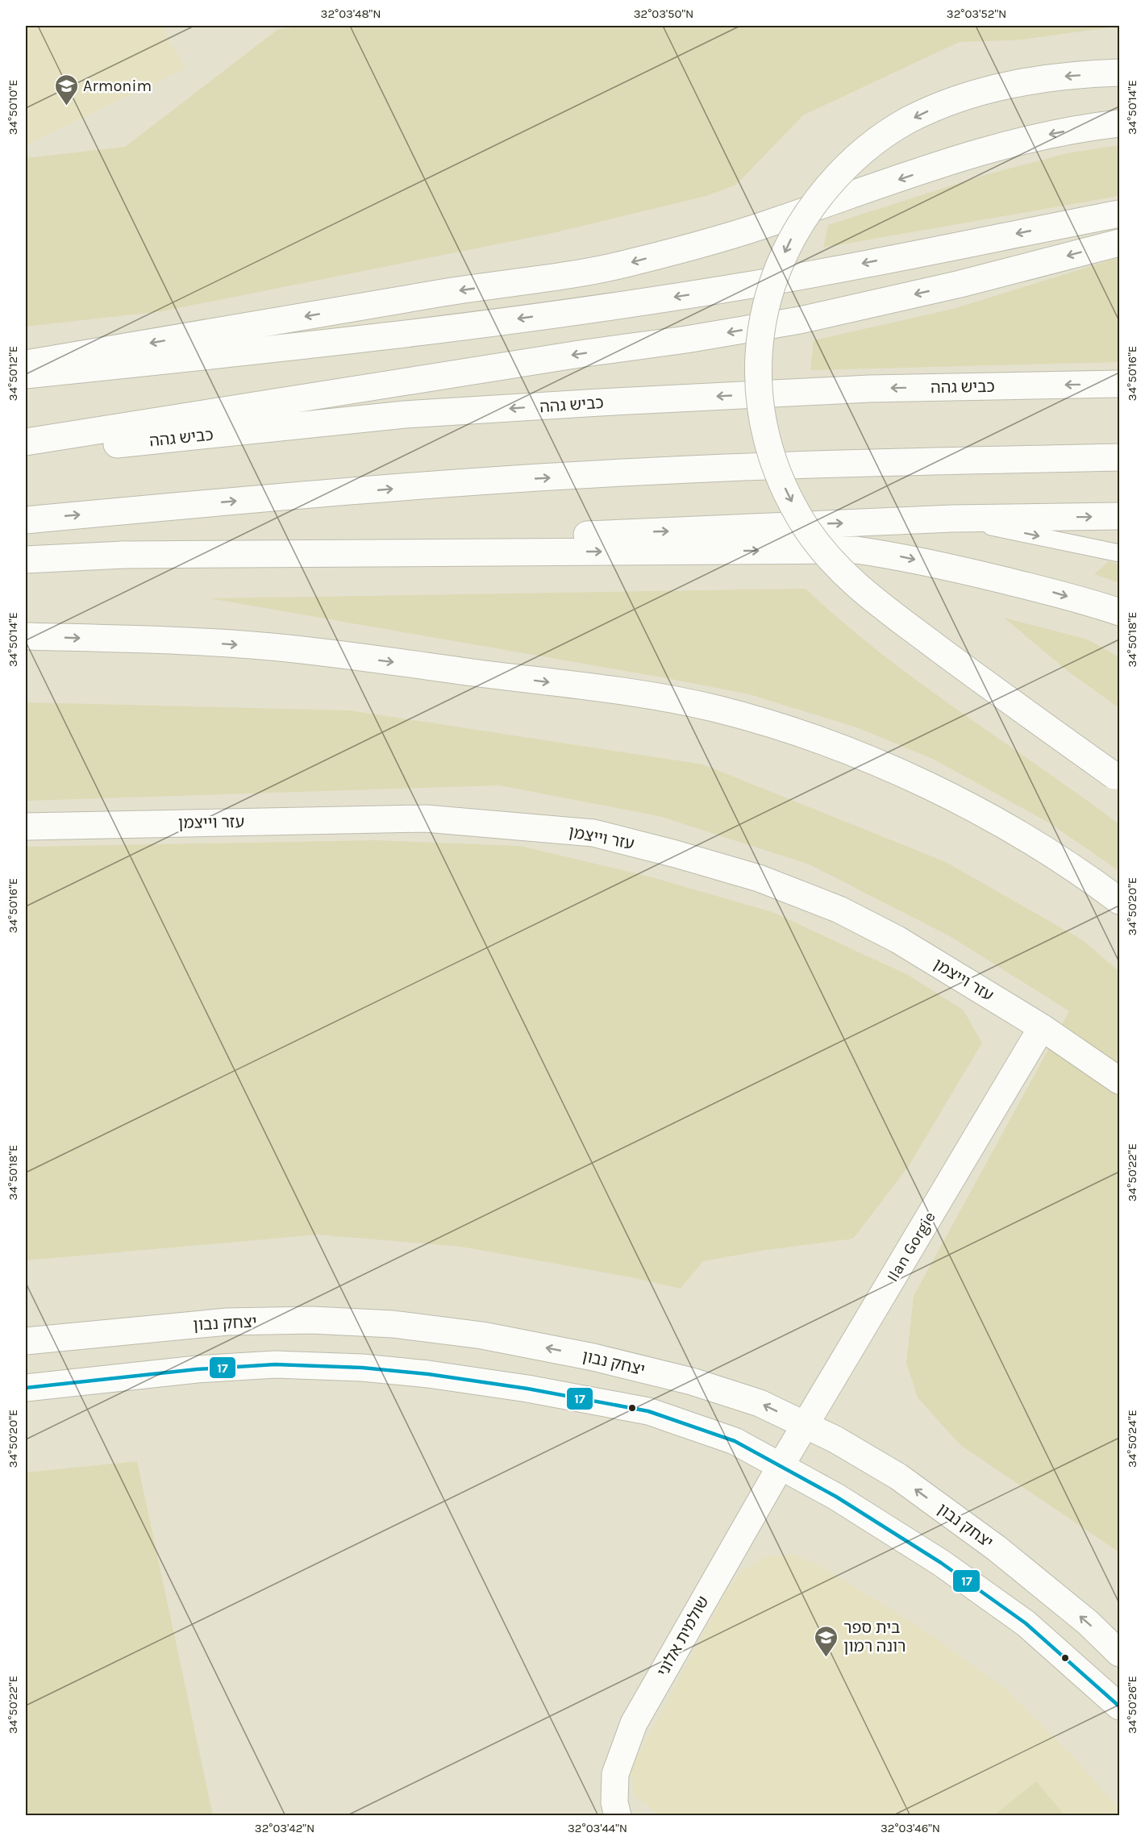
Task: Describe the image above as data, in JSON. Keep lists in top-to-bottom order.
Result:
{
  "streets": {
    "main road": [
      "כביש גהה",
      "עזר וייצמן",
      "Ilan Gorgie",
      "יצחק נבון",
      "שולמית אלוני"
    ]
  },
  "crossings": [
    ["עזר וייצמן", "Ilan Gorgie"],
    ["Ilan Gorgie", "יצחק נבון"],
    ["Ilan Gorgie", "שולמית אלוני"]
  ],
  "places": {
    "school or university": ["Armonim", "בית ספר רונה רמון"]
  },
  "lines": ["transit line 17"],
  "coordinates": [
    "32°03'48\"N",
    "32°03'50\"N",
    "32°03'52\"N",
    "34°50'10\"E",
    "34°50'14\"E",
    "34°50'12\"E",
    "34°50'16\"E",
    "34°50'18\"E",
    "34°50'20\"E",
    "34°50'22\"E",
    "34°50'24\"E",
    "34°50'26\"E",
    "32°03'42\"N",
    "32°03'44\"N",
    "32°03'46\"N"
  ]
}
